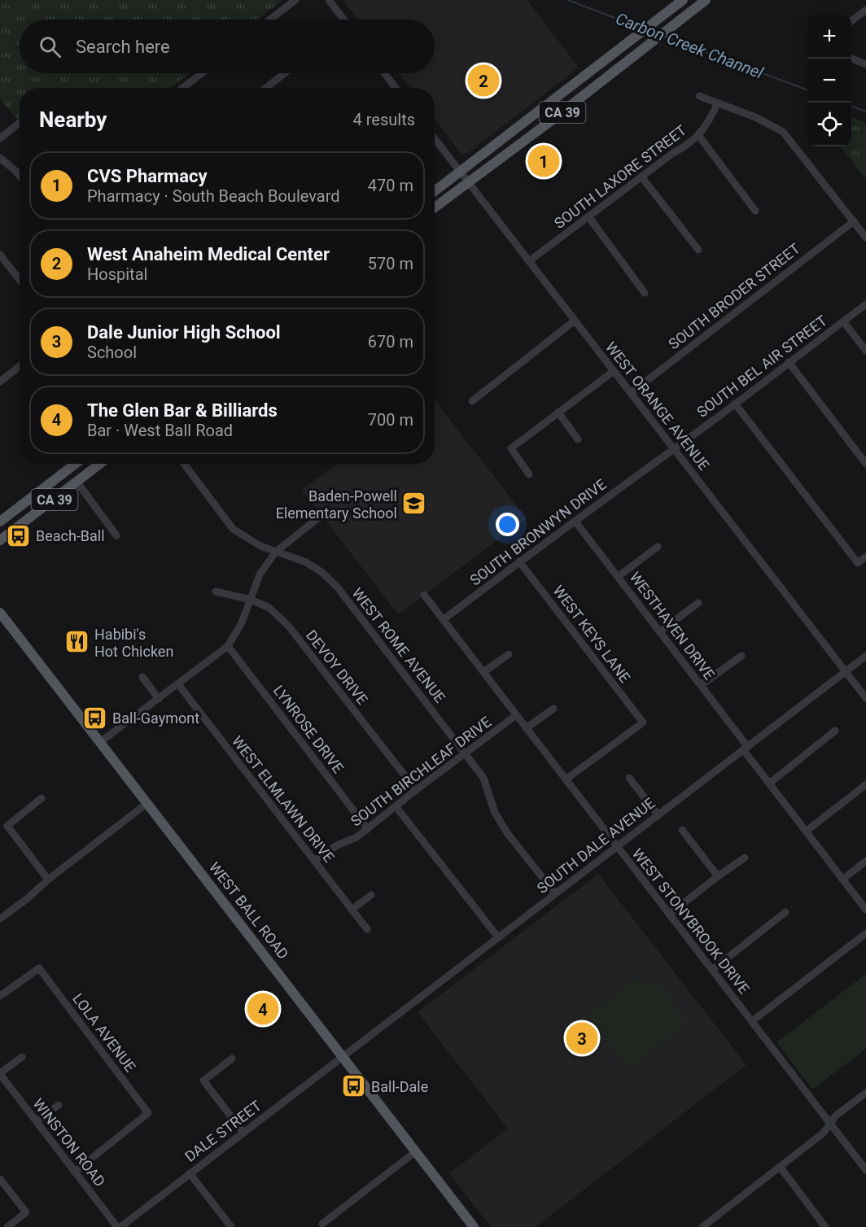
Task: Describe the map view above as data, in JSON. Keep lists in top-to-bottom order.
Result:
{
  "streets": {
    "main road": ["CA 39", "WEST BALL ROAD"],
    "street": [
      "SOUTH LAXORE STREET",
      "SOUTH BRODER STREET",
      "SOUTH BEL AIR STREET",
      "WEST ORANGE AVENUE",
      "SOUTH BRONWYN DRIVE",
      "WESTHAVEN DRIVE",
      "WEST KEYS LANE",
      "WEST ROME AVENUE",
      "DEVOY DRIVE",
      "LYNROSE DRIVE",
      "SOUTH BIRCHLEAF DRIVE",
      "WEST ELMLAWN DRIVE",
      "SOUTH DALE AVENUE",
      "WEST STONYBROOK DRIVE",
      "LOLA AVENUE",
      "DALE STREET",
      "WINSTON ROAD"
    ]
  },
  "crossings": [
    ["CA 39", "WEST ORANGE AVENUE"],
    ["SOUTH LAXORE STREET", "WEST ORANGE AVENUE"],
    ["SOUTH BRODER STREET", "WEST ORANGE AVENUE"],
    ["SOUTH BEL AIR STREET", "WEST ORANGE AVENUE"],
    ["SOUTH BEL AIR STREET", "SOUTH BRONWYN DRIVE"],
    ["WEST ORANGE AVENUE", "SOUTH BRONWYN DRIVE"],
    ["WEST ORANGE AVENUE", "SOUTH DALE AVENUE"],
    ["SOUTH BRONWYN DRIVE", "WESTHAVEN DRIVE"],
    ["SOUTH BRONWYN DRIVE", "WEST KEYS LANE"],
    ["SOUTH BRONWYN DRIVE", "WEST STONYBROOK DRIVE"],
    ["WESTHAVEN DRIVE", "SOUTH DALE AVENUE"],
    ["WEST KEYS LANE", "WEST STONYBROOK DRIVE"],
    ["WEST ROME AVENUE", "SOUTH BIRCHLEAF DRIVE"],
    ["WEST ROME AVENUE", "SOUTH DALE AVENUE"],
    ["DEVOY DRIVE", "SOUTH BIRCHLEAF DRIVE"],
    ["LYNROSE DRIVE", "SOUTH BIRCHLEAF DRIVE"],
    ["SOUTH BIRCHLEAF DRIVE", "WEST ELMLAWN DRIVE"],
    ["SOUTH BIRCHLEAF DRIVE", "WEST STONYBROOK DRIVE"],
    ["SOUTH DALE AVENUE", "WEST BALL ROAD"],
    ["SOUTH DALE AVENUE", "WEST STONYBROOK DRIVE"],
    ["SOUTH DALE AVENUE", "DALE STREET"],
    ["WEST BALL ROAD", "DALE STREET"],
    ["LOLA AVENUE", "WINSTON ROAD"],
    ["DALE STREET", "WINSTON ROAD"]
  ],
  "water": ["Carbon Creek Channel"],
  "places": {
    "school or university": ["Baden-Powell Elementary School"],
    "bus stop": ["Beach-Ball", "Ball-Gaymont", "Ball-Dale"],
    "restaurant": ["Habibi's Hot Chicken"]
  },
  "page": {
    "map_buttons": ["+", "−"],
    "search": "Search here",
    "pins": [
      "2",
      "1",
      "4",
      "3"
    ],
    "heading": ["Nearby", "4 results"],
    "list": [
      {
        "mark": "1",
        "name": "CVS Pharmacy",
        "note": "Pharmacy · South Beach Boulevard",
        "value": "470 m"
      },
      {
        "mark": "2",
        "name": "West Anaheim Medical Center",
        "note": "Hospital",
        "value": "570 m"
      },
      {
        "mark": "3",
        "name": "Dale Junior High School",
        "note": "School",
        "value": "670 m"
      },
      {
        "mark": "4",
        "name": "The Glen Bar & Billiards",
        "note": "Bar · West Ball Road",
        "value": "700 m"
      }
    ]
  }
}
